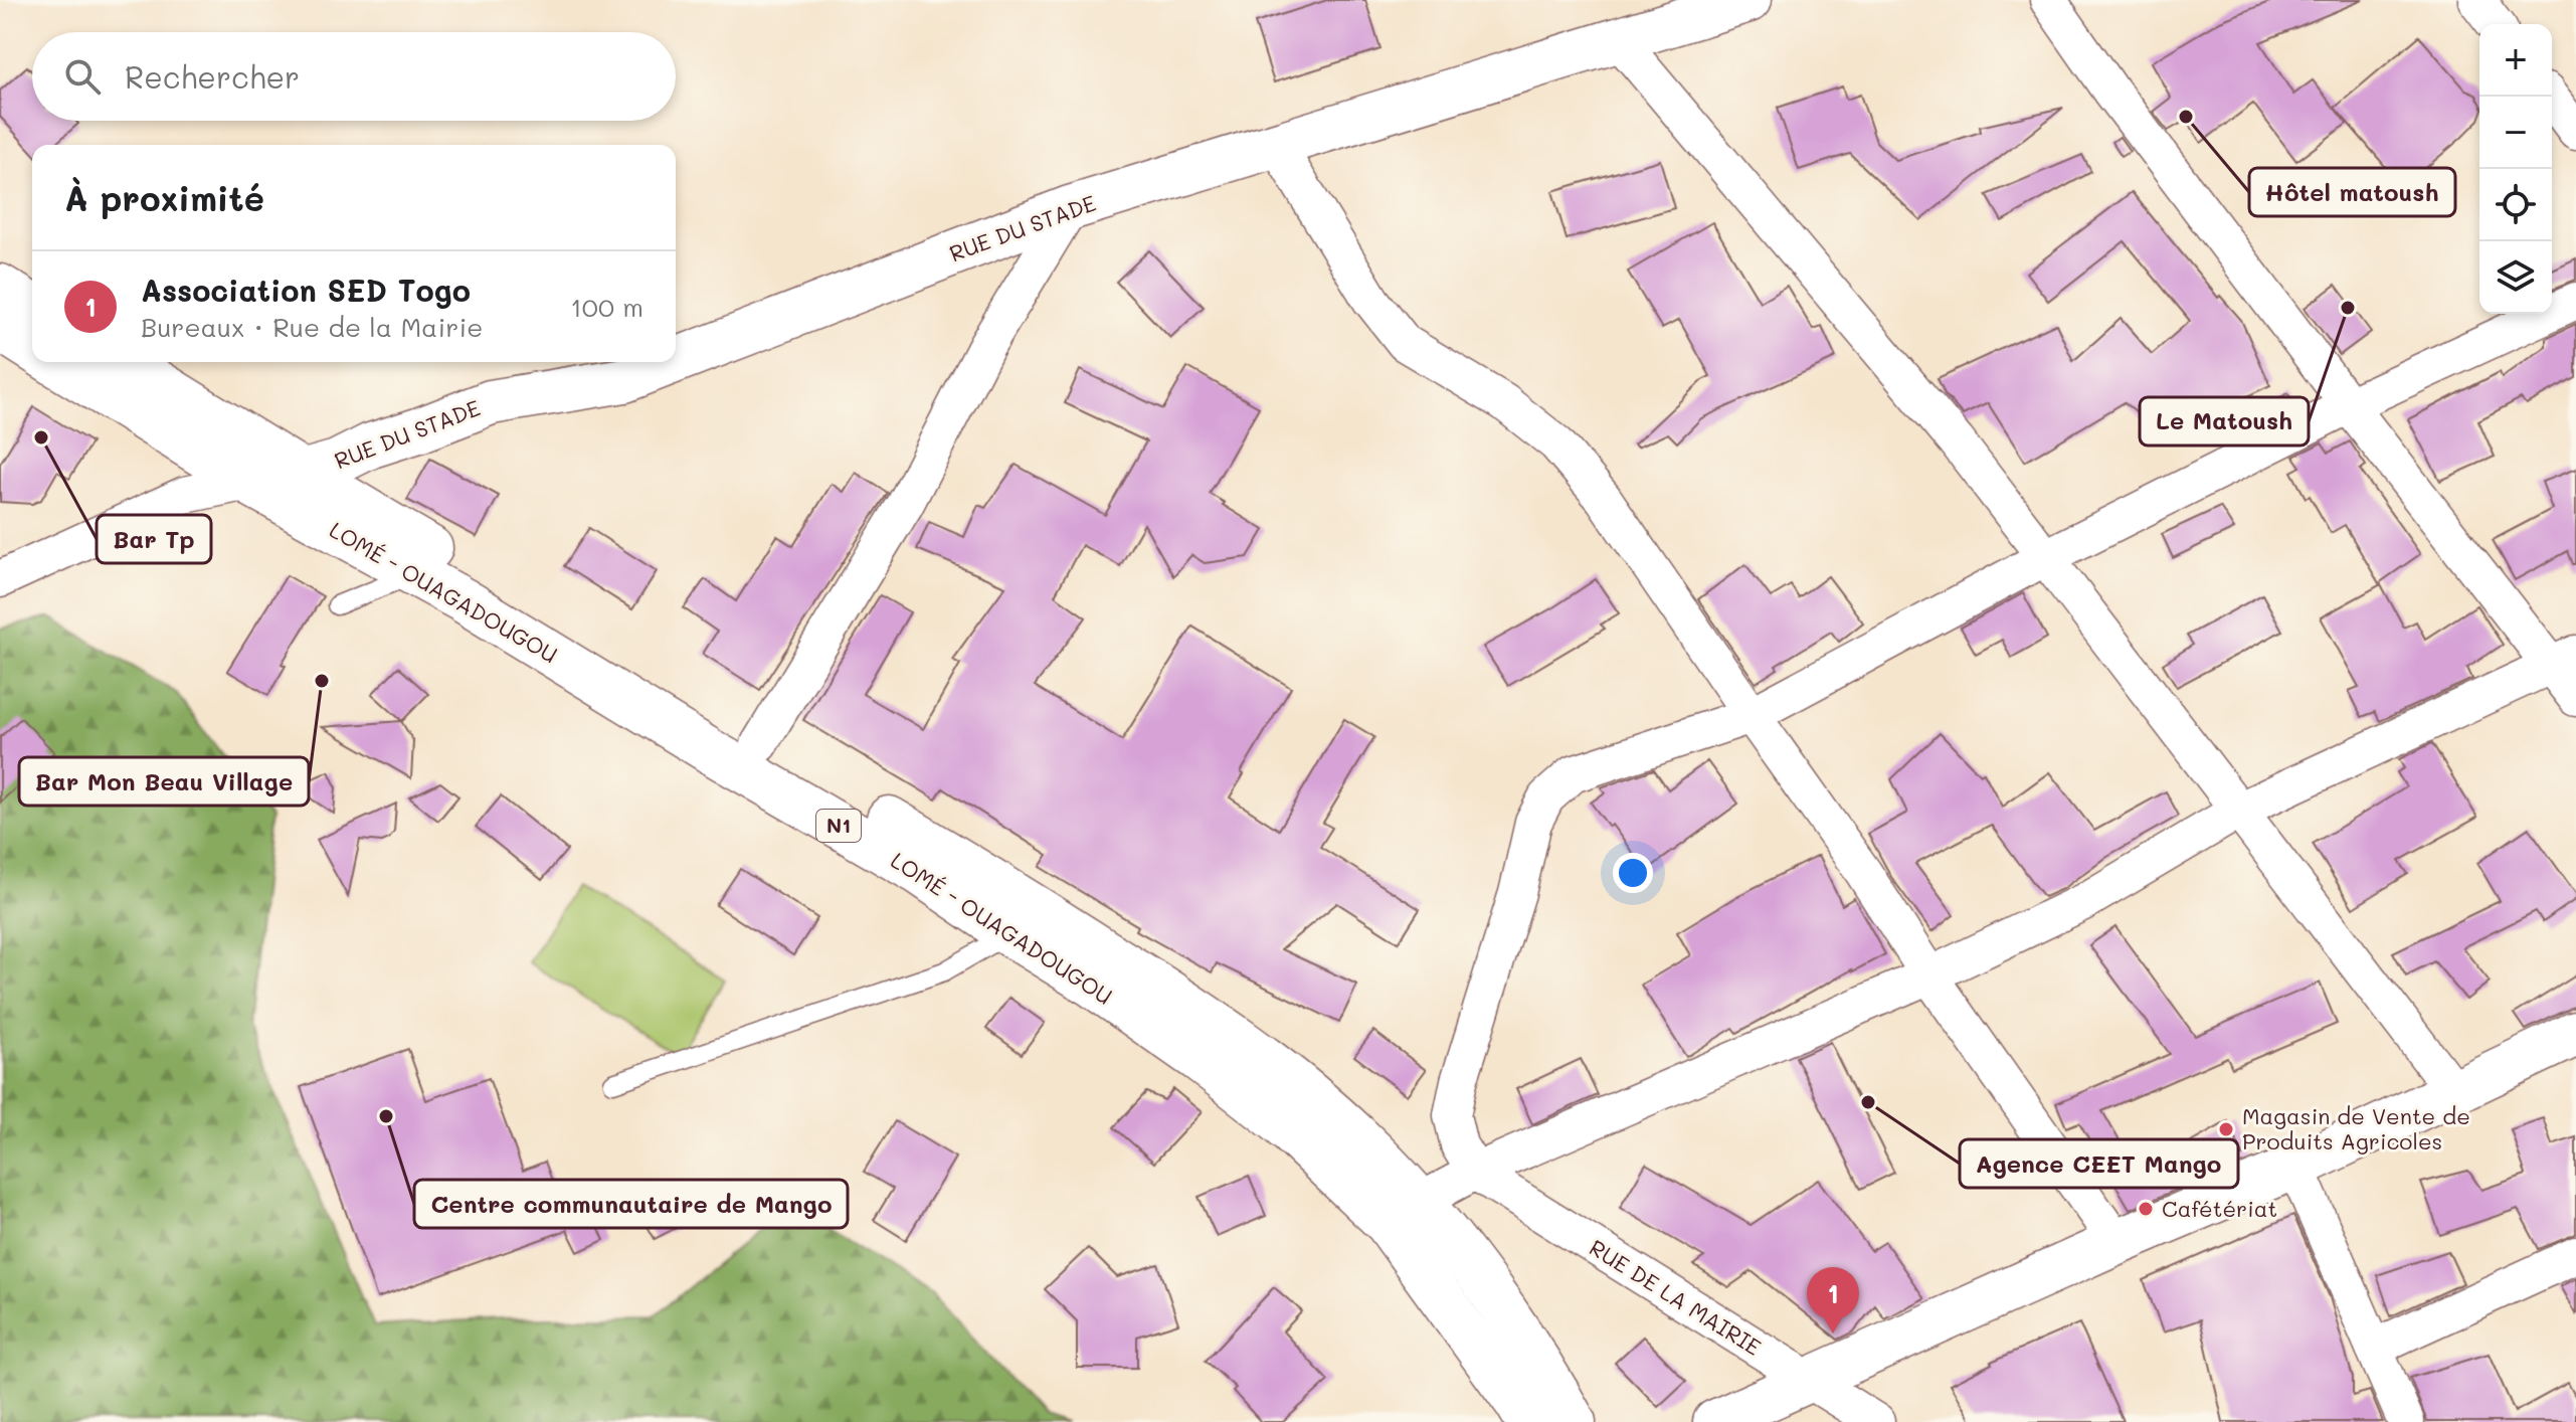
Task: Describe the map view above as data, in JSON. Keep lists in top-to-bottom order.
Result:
{
  "streets": {
    "main road": ["RUE DU STADE", "LOMÉ - OUAGADOUGOU", "N1"],
    "street": ["RUE DE LA MAIRIE"]
  },
  "crossings": [
    ["RUE DU STADE", "LOMÉ - OUAGADOUGOU"]
  ],
  "places": [
    "Hôtel matoush",
    "Le Matoush",
    "Bar Tp",
    "Bar Mon Beau Village",
    "Agence CEET Mango",
    "Centre communautaire de Mango",
    "Magasin de Vente de Produits Agricoles",
    "Cafétériat"
  ],
  "page": {
    "map_buttons": ["+", "−"],
    "search": "Rechercher",
    "heading": "À proximité",
    "list": [
      {
        "mark": "1",
        "name": "Association SED Togo",
        "note": "Bureaux · Rue de la Mairie",
        "value": "100 m"
      }
    ],
    "pins": "1"
  }
}
